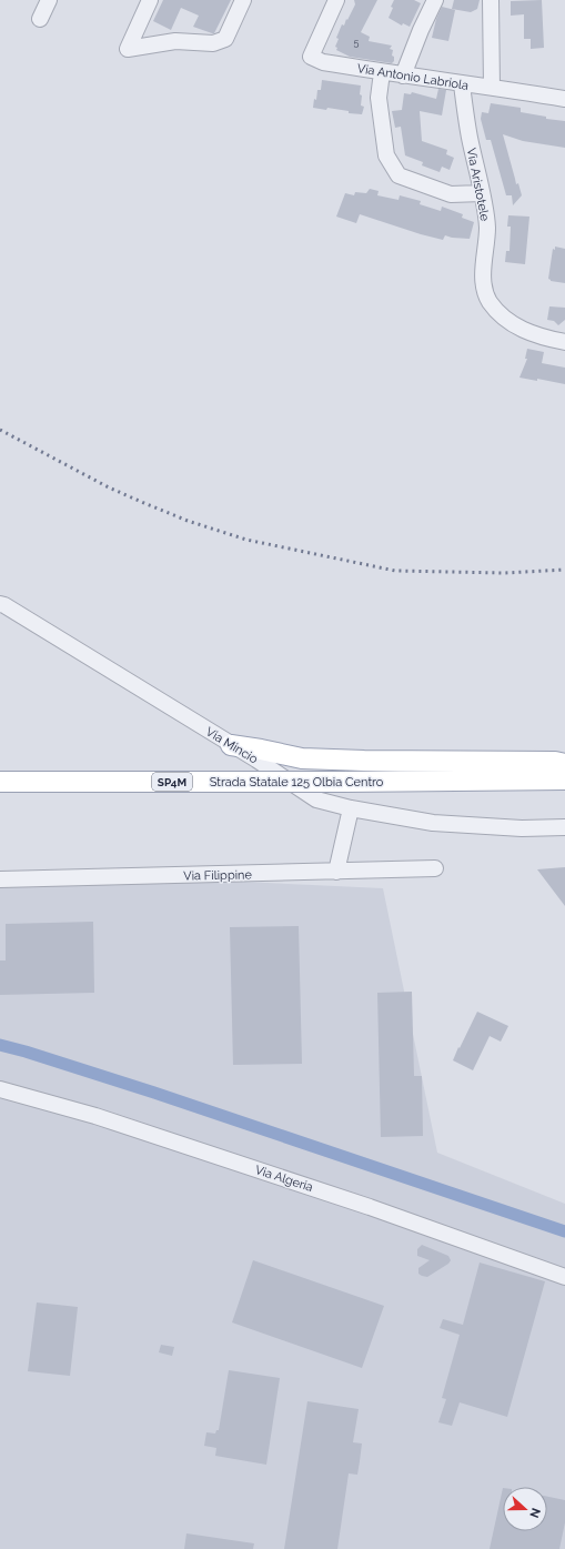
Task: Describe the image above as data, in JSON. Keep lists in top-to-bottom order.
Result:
{
  "streets": {
    "main road": ["SP4M", "Strada Statale 125 Olbia Centro"],
    "street": [
      "Via Antonio Labriola",
      "Via Aristotele",
      "Via Mincio",
      "Via Filippine",
      "Via Algeria"
    ]
  },
  "crossings": [
    ["Via Antonio Labriola", "Via Aristotele"]
  ],
  "house_numbers": ["5"],
  "north": "right"
}
